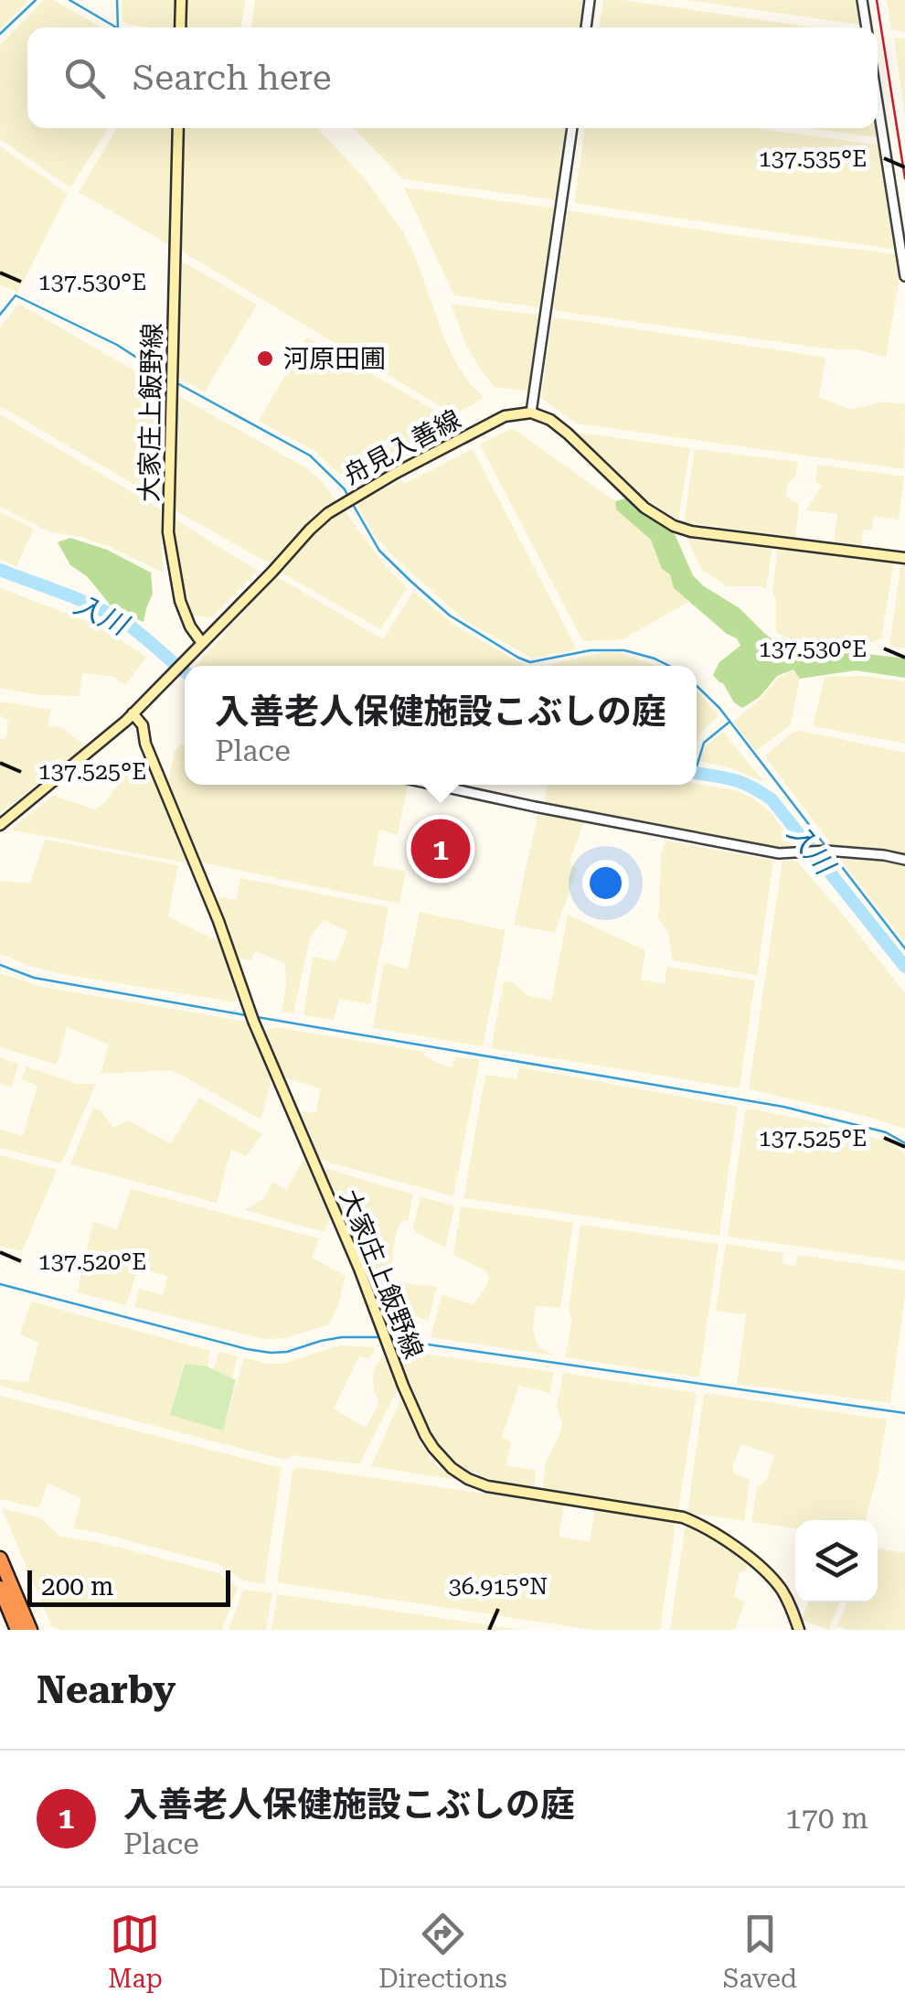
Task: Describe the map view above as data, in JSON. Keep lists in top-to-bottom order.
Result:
{
  "streets": {
    "main road": ["大家庄上飯野線", "舟見入善線"]
  },
  "crossings": [
    ["大家庄上飯野線", "舟見入善線"]
  ],
  "water": ["入川"],
  "places": ["河原田圃"],
  "scale_bar": "200 m",
  "page": {
    "search": "Search here",
    "popup": ["入善老人保健施設こぶしの庭", "Place"],
    "pins": "1",
    "scale": "200 m",
    "heading": "Nearby",
    "list": [
      {
        "mark": "1",
        "name": "入善老人保健施設こぶしの庭",
        "note": "Place",
        "value": "170 m"
      }
    ],
    "nav": ["Map", "Directions", "Saved"]
  },
  "coordinates": [
    "137.535°E",
    "137.530°E",
    "137.525°E",
    "137.520°E",
    "36.915°N"
  ]
}
